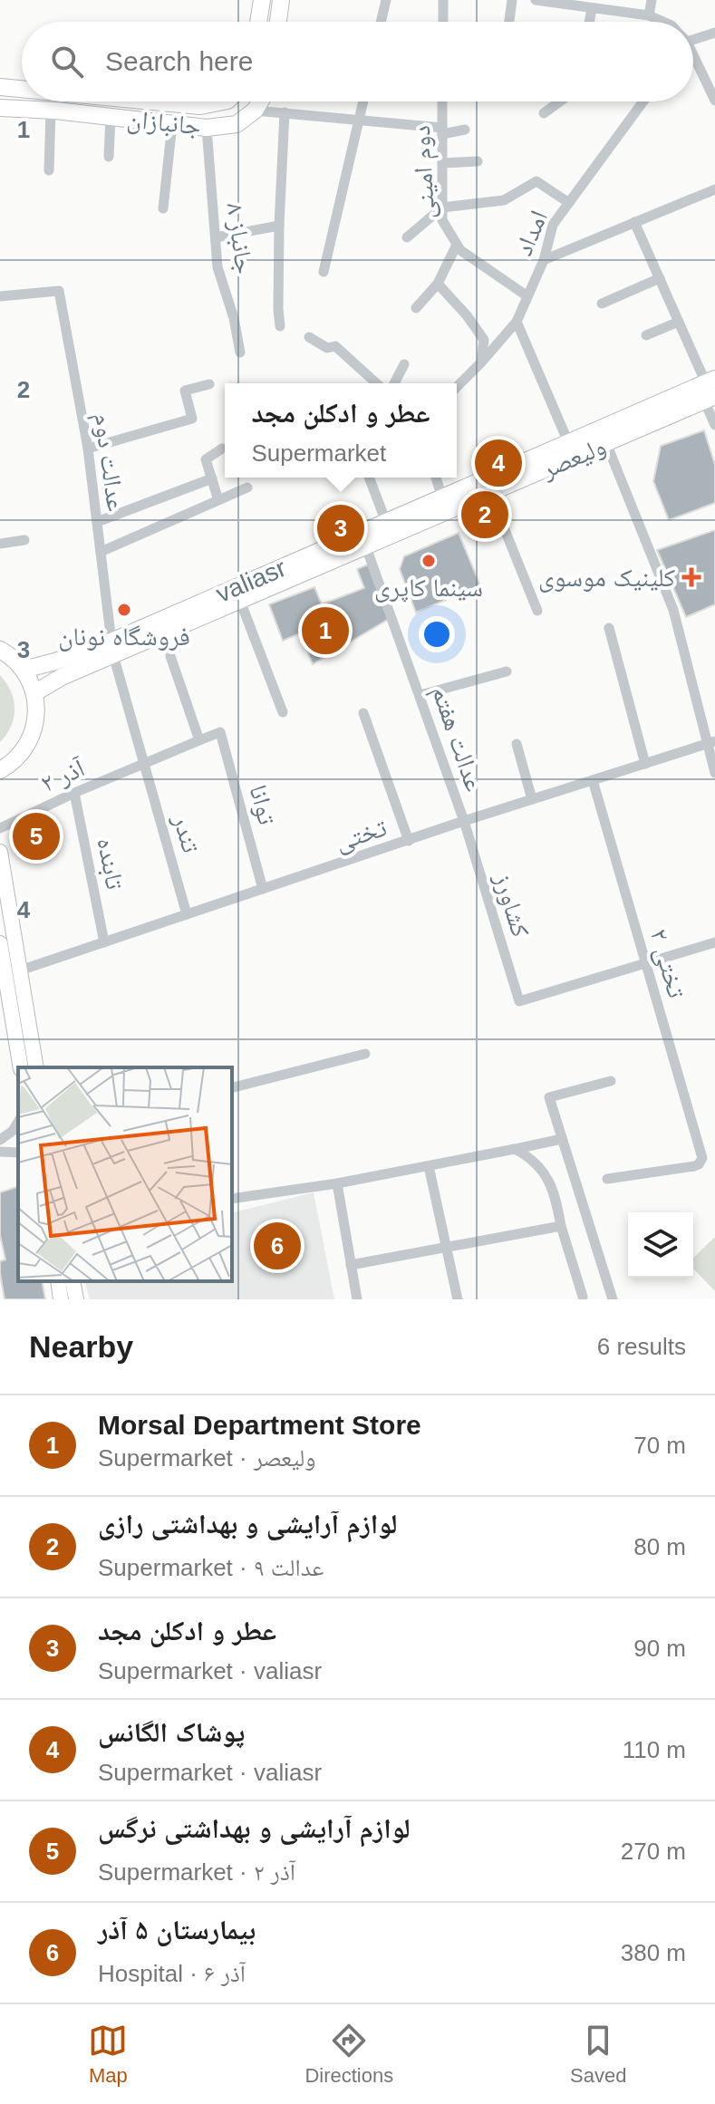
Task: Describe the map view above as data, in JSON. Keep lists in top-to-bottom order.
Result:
{
  "streets": {
    "main road": ["جانبازان", "ولیعصر", "valiasr"],
    "street": [
      "دوم امینی",
      "امداد",
      "جانباز ۸",
      "عدالت دوم",
      "عدالت هفتم",
      "۲ آذر",
      "توانا",
      "تندر",
      "تختی",
      "تابنده",
      "کشاورز",
      "تختی ۲"
    ]
  },
  "crossings": [
    ["جانبازان", "جانباز ۸"],
    ["ولیعصر", "عدالت دوم"],
    ["ولیعصر", "valiasr"],
    ["ولیعصر", "عدالت هفتم"],
    ["ولیعصر", "تندر"],
    ["عدالت دوم", "valiasr"],
    ["عدالت دوم", "تندر"],
    ["valiasr", "تندر"],
    ["عدالت هفتم", "تختی"],
    ["عدالت هفتم", "کشاورز"],
    ["۲ آذر", "توانا"],
    ["۲ آذر", "تندر"],
    ["۲ آذر", "تابنده"],
    ["توانا", "تختی"],
    ["تندر", "تختی"],
    ["تختی", "تابنده"],
    ["تختی", "کشاورز"],
    ["تختی", "تختی ۲"],
    ["کشاورز", "تختی ۲"]
  ],
  "places": {
    "other": ["سینما کاپری", "فروشگاه نونان"],
    "health": ["کلینیک موسوی"]
  },
  "page": {
    "search": "Search here",
    "popup": ["عطر و ادکلن مجد", "Supermarket"],
    "pins": [
      "4",
      "2",
      "3",
      "1",
      "5",
      "6"
    ],
    "heading": ["Nearby", "6 results"],
    "list": [
      {
        "mark": "1",
        "name": "Morsal Department Store",
        "note": "Supermarket · ولیعصر",
        "value": "70 m"
      },
      {
        "mark": "2",
        "name": "لوازم آرایشی و بهداشتی رازی",
        "note": "Supermarket · عدالت ۹",
        "value": "80 m"
      },
      {
        "mark": "3",
        "name": "عطر و ادکلن مجد",
        "note": "Supermarket · valiasr",
        "value": "90 m"
      },
      {
        "mark": "4",
        "name": "پوشاک الگانس",
        "note": "Supermarket · valiasr",
        "value": "110 m"
      },
      {
        "mark": "5",
        "name": "لوازم آرایشی و بهداشتی نرگس",
        "note": "Supermarket · ۲ آذر",
        "value": "270 m"
      },
      {
        "mark": "6",
        "name": "بیمارستان ۵ آذر",
        "note": "Hospital · آذر ۶",
        "value": "380 m"
      }
    ],
    "nav": ["Map", "Directions", "Saved"]
  },
  "grid": {
    "rows": [
      "1",
      "2",
      "3",
      "4"
    ]
  }
}
